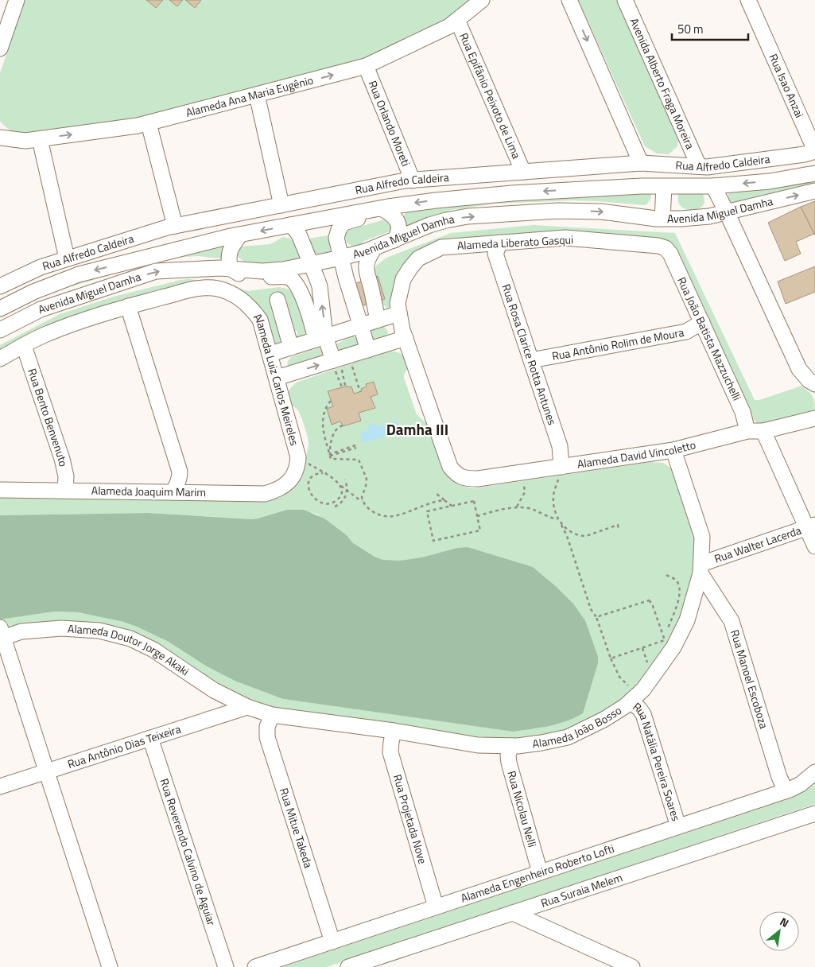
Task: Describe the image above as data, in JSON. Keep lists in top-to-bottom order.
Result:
{
  "streets": {
    "street": [
      "Avenida Alberto Fraga Moreira",
      "Rua Isao Anzai",
      "Rua Epifânio Peixoto de Lima",
      "Alameda Ana Maria Eugênio",
      "Rua Orlando Moreti",
      "Rua Alfredo Caldeira",
      "Avenida Miguel Damha",
      "Alameda Liberato Gasqui",
      "Rua João Batista Mazzuchelli",
      "Rua Antônio Rolim de Moura",
      "Rua Rosa Clarice Rotta Antunes",
      "Alameda Luiz Carlos Meireles",
      "Rua Bento Benvenuto",
      "Alameda David Vincoletto",
      "Alameda Joaquim Marim",
      "Rua Walter Lacerda",
      "Alameda Doutor Jorge Akaki",
      "Rua Manoel Escoboza",
      "Alameda João Bosso",
      "Rua Antônio Dias Teixeira",
      "Rua Natália Pereira Soares",
      "Rua Nicolau Nelli",
      "Rua Projetada Nove",
      "Rua Mitue Takeda",
      "Rua Reverendo Calvino de Aguiar",
      "Alameda Engenheiro Roberto Lofti",
      "Rua Suraia Melem"
    ]
  },
  "crossings": [
    ["Avenida Alberto Fraga Moreira", "Rua Alfredo Caldeira"],
    ["Rua Isao Anzai", "Rua Alfredo Caldeira"],
    ["Rua Epifânio Peixoto de Lima", "Alameda Ana Maria Eugênio"],
    ["Rua Epifânio Peixoto de Lima", "Rua Alfredo Caldeira"],
    ["Alameda Ana Maria Eugênio", "Rua Orlando Moreti"],
    ["Rua Orlando Moreti", "Rua Alfredo Caldeira"],
    ["Alameda Liberato Gasqui", "Rua João Batista Mazzuchelli"],
    ["Alameda Liberato Gasqui", "Rua Rosa Clarice Rotta Antunes"],
    ["Rua João Batista Mazzuchelli", "Rua Antônio Rolim de Moura"],
    ["Rua João Batista Mazzuchelli", "Alameda David Vincoletto"],
    ["Rua Antônio Rolim de Moura", "Rua Rosa Clarice Rotta Antunes"],
    ["Rua Rosa Clarice Rotta Antunes", "Alameda David Vincoletto"],
    ["Alameda Luiz Carlos Meireles", "Rua Bento Benvenuto"],
    ["Alameda Luiz Carlos Meireles", "Alameda Joaquim Marim"],
    ["Rua Bento Benvenuto", "Alameda Joaquim Marim"],
    ["Alameda David Vincoletto", "Alameda João Bosso"],
    ["Rua Walter Lacerda", "Rua Manoel Escoboza"],
    ["Rua Walter Lacerda", "Alameda João Bosso"],
    ["Alameda Doutor Jorge Akaki", "Alameda João Bosso"],
    ["Alameda Doutor Jorge Akaki", "Rua Antônio Dias Teixeira"],
    ["Rua Manoel Escoboza", "Alameda João Bosso"],
    ["Rua Manoel Escoboza", "Alameda Engenheiro Roberto Lofti"],
    ["Alameda João Bosso", "Rua Antônio Dias Teixeira"],
    ["Alameda João Bosso", "Rua Natália Pereira Soares"],
    ["Alameda João Bosso", "Rua Nicolau Nelli"],
    ["Alameda João Bosso", "Rua Projetada Nove"],
    ["Alameda João Bosso", "Rua Mitue Takeda"],
    ["Rua Antônio Dias Teixeira", "Rua Reverendo Calvino de Aguiar"],
    ["Rua Natália Pereira Soares", "Alameda Engenheiro Roberto Lofti"],
    ["Rua Nicolau Nelli", "Alameda Engenheiro Roberto Lofti"],
    ["Rua Projetada Nove", "Alameda Engenheiro Roberto Lofti"],
    ["Rua Mitue Takeda", "Alameda Engenheiro Roberto Lofti"]
  ],
  "one_way": ["Alameda Ana Maria Eugênio"],
  "districts": ["Damha III"],
  "scale_bar": "50 m",
  "north": "top right"
}
